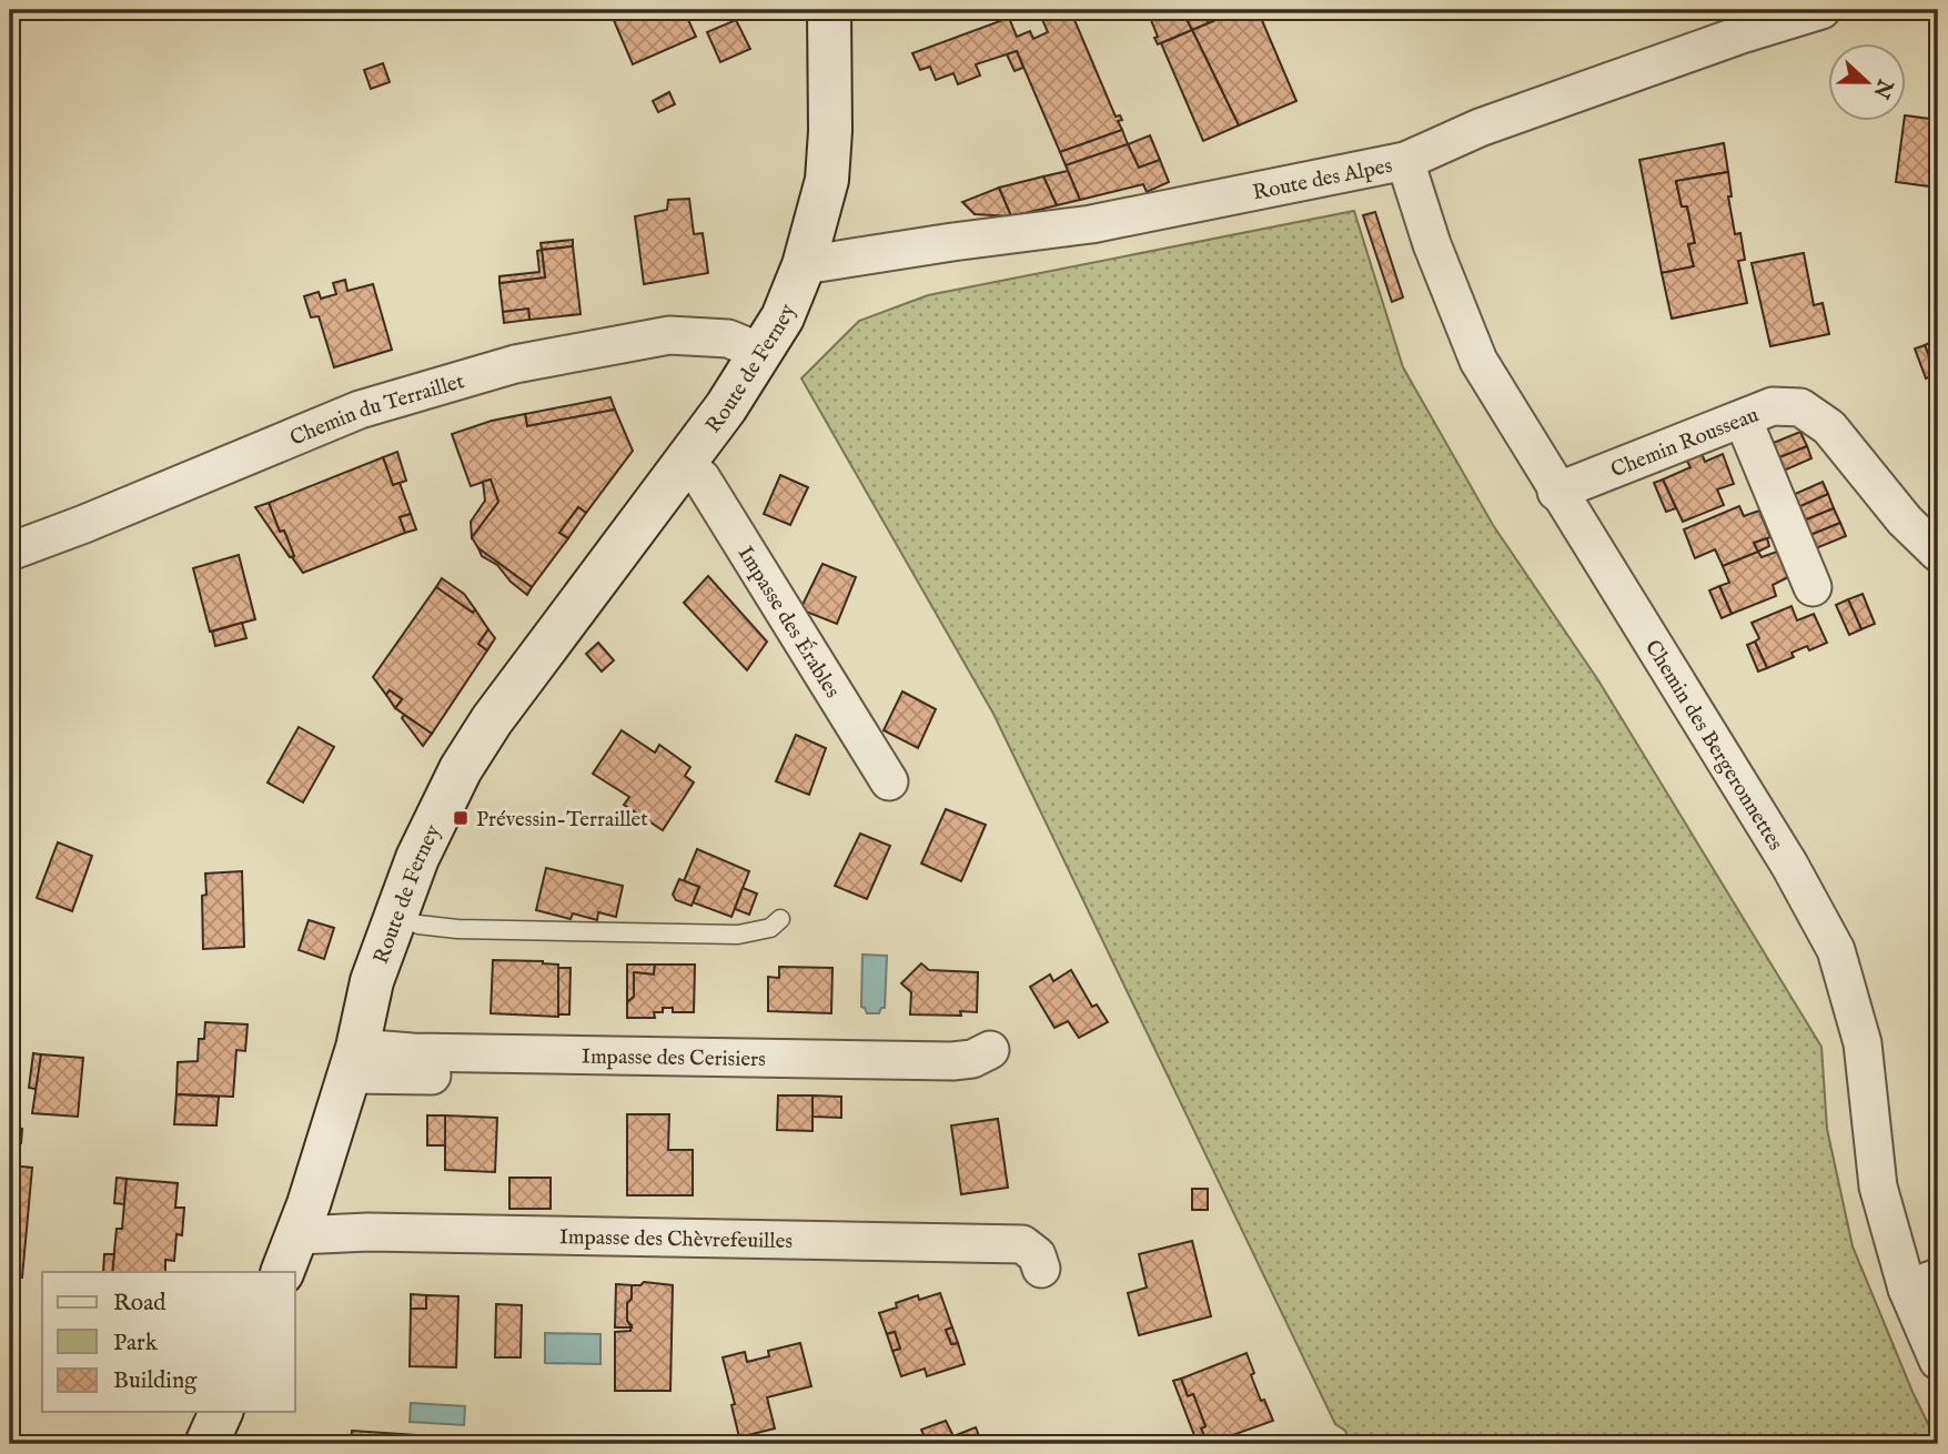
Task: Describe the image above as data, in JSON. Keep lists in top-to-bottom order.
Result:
{
  "streets": {
    "main road": ["Route de Ferney"],
    "street": [
      "Route des Alpes",
      "Chemin du Terraillet",
      "Chemin Rousseau",
      "Impasse des Érables",
      "Chemin des Bergeronnettes",
      "Impasse des Cerisiers",
      "Impasse des Chèvrefeuilles"
    ]
  },
  "crossings": [
    ["Route des Alpes", "Route de Ferney"],
    ["Route des Alpes", "Chemin des Bergeronnettes"],
    ["Route de Ferney", "Chemin du Terraillet"],
    ["Route de Ferney", "Impasse des Érables"],
    ["Route de Ferney", "Impasse des Cerisiers"],
    ["Route de Ferney", "Impasse des Chèvrefeuilles"],
    ["Chemin Rousseau", "Chemin des Bergeronnettes"]
  ],
  "places": {
    "transit": ["Prévessin-Terraillet"]
  },
  "legend": ["Road", "Park", "Building"],
  "north": "right"
}
